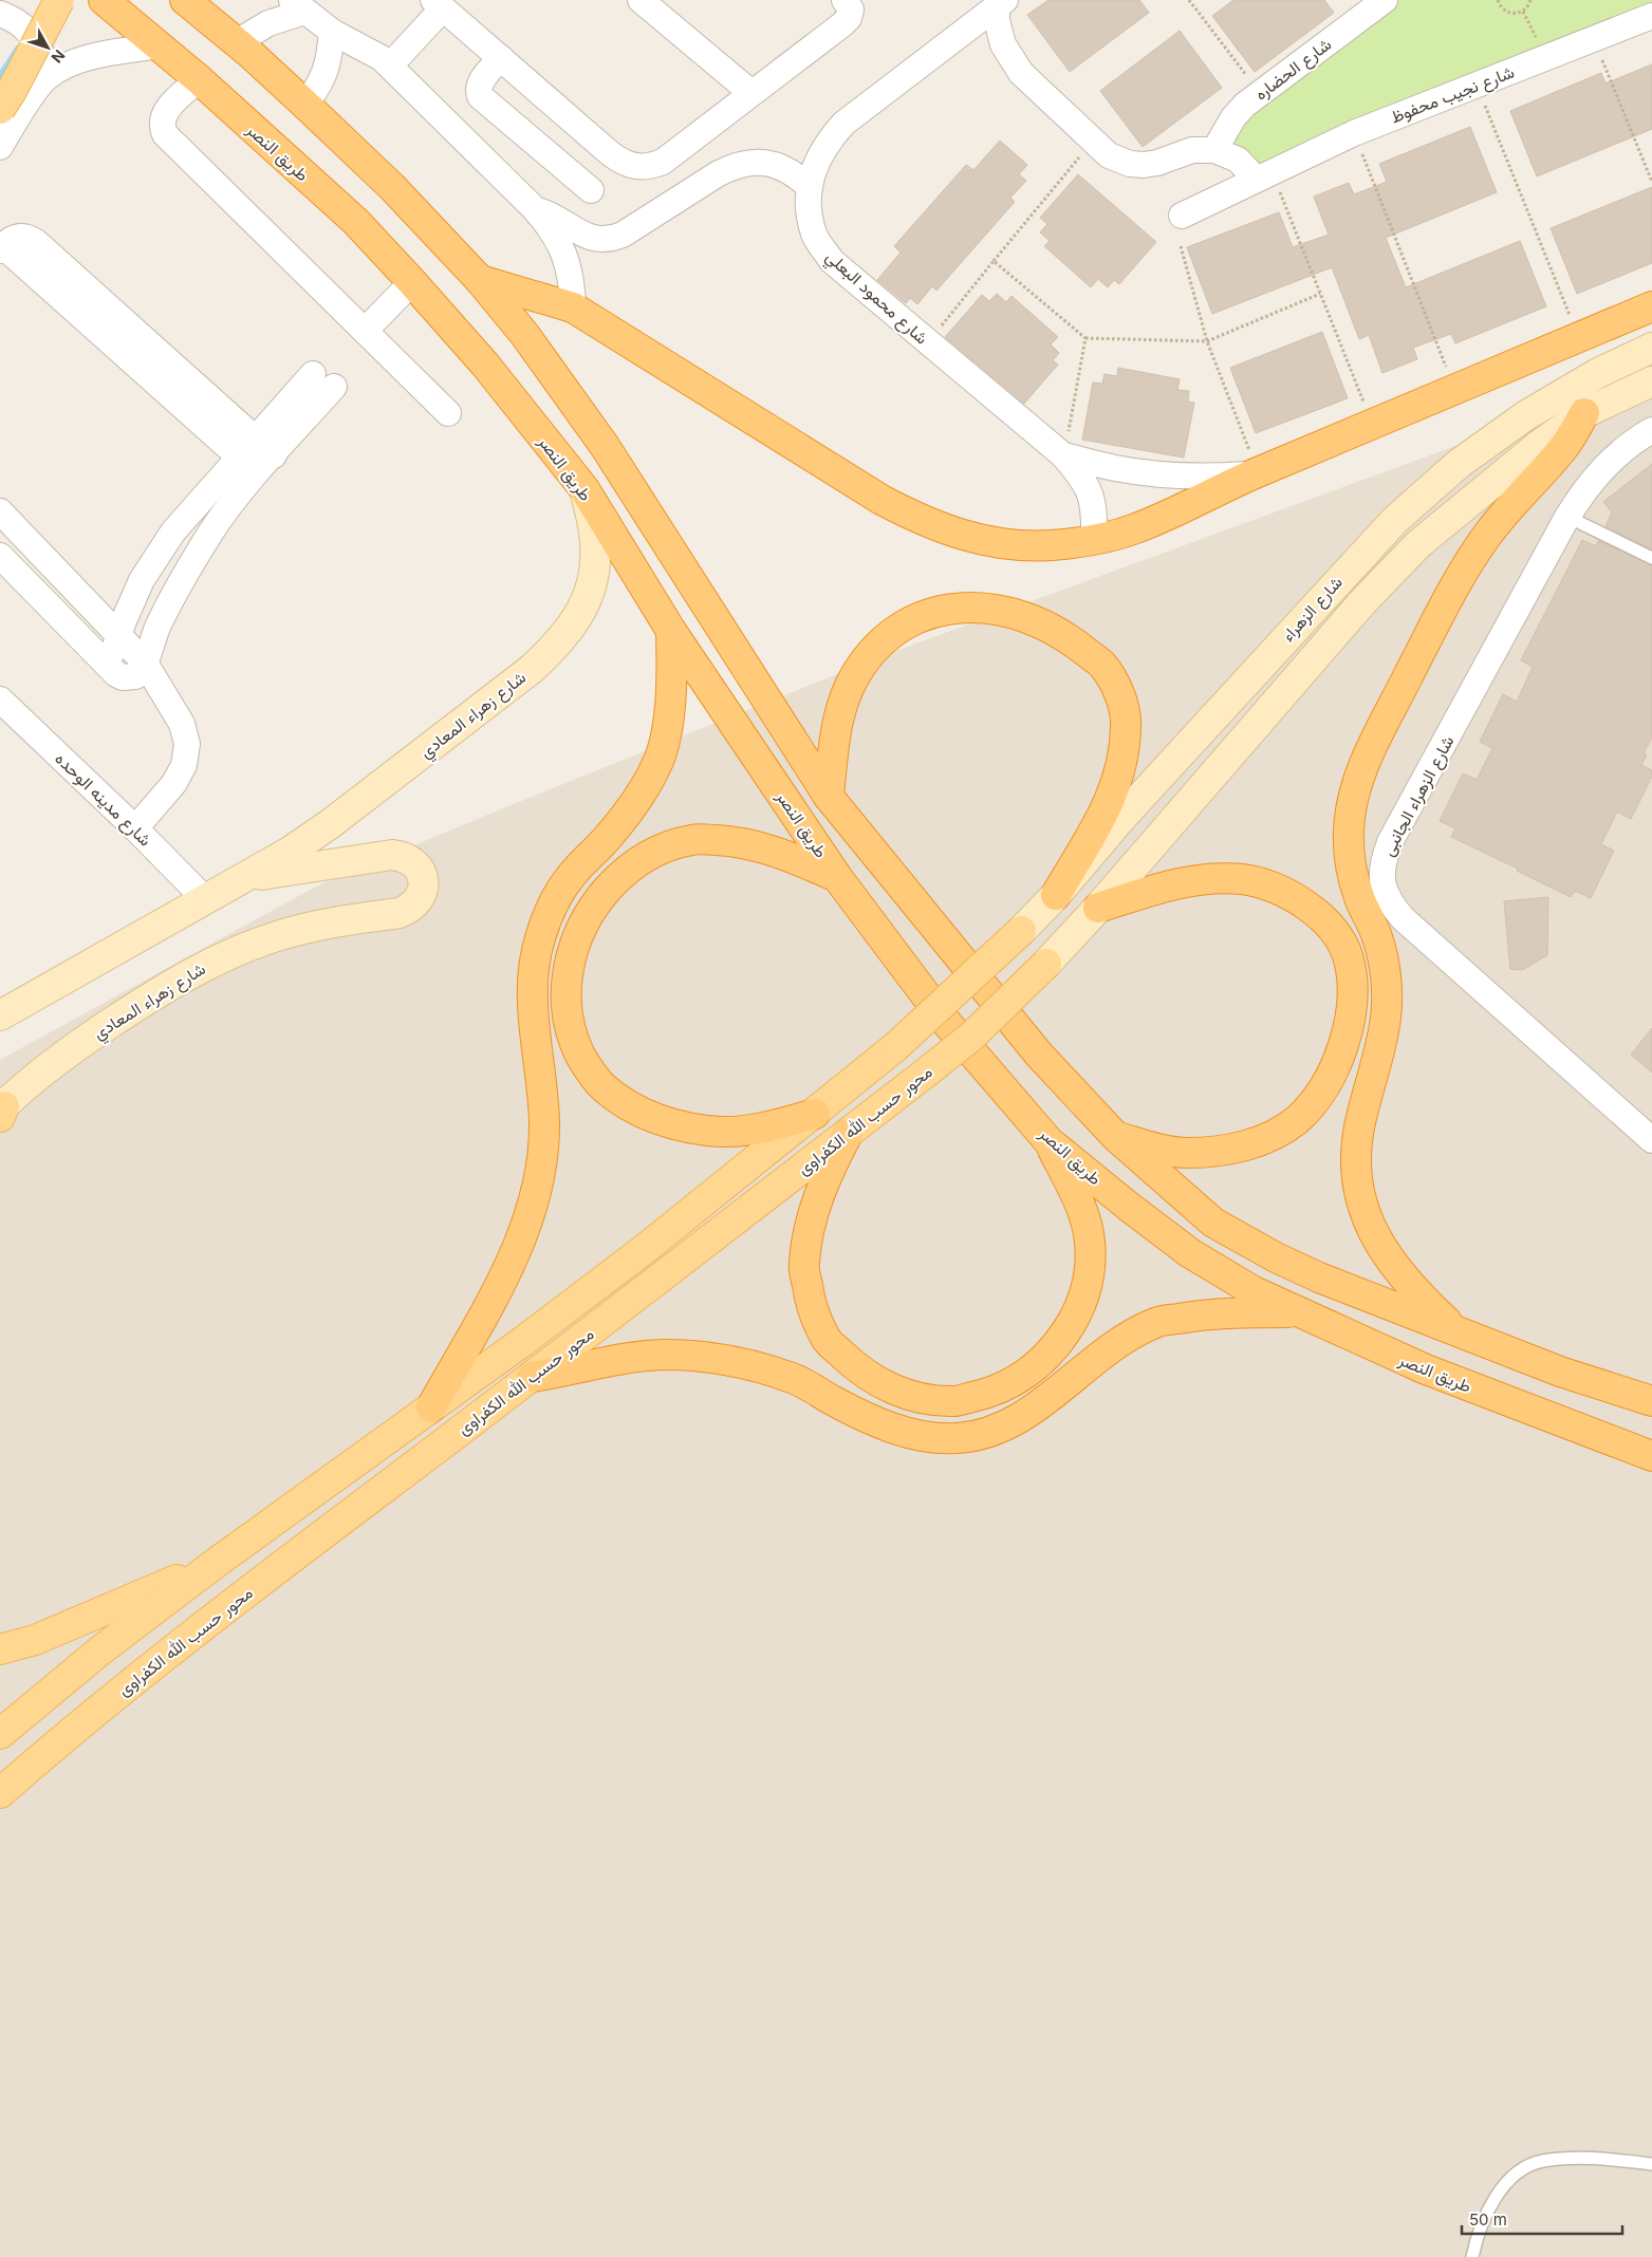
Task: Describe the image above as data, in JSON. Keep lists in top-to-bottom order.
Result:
{
  "streets": {
    "highway": ["طريق النصر"],
    "main road": ["شارع الزهراء", "شارع زهراء المعادي", "محور حسب الله الكفراوى"],
    "street": [
      "شارع الحضاره",
      "شارع نجيب محفوظ",
      "شارع محمود البعلي",
      "شارع الزهراء الجانبى",
      "شارع مدينه الوحده"
    ]
  },
  "crossings": [
    ["طريق النصر", "شارع زهراء المعادي"],
    ["شارع الزهراء", "محور حسب الله الكفراوى"],
    ["شارع زهراء المعادي", "شارع مدينه الوحده"]
  ],
  "scale_bar": "50 m",
  "north": "bottom right"
}
